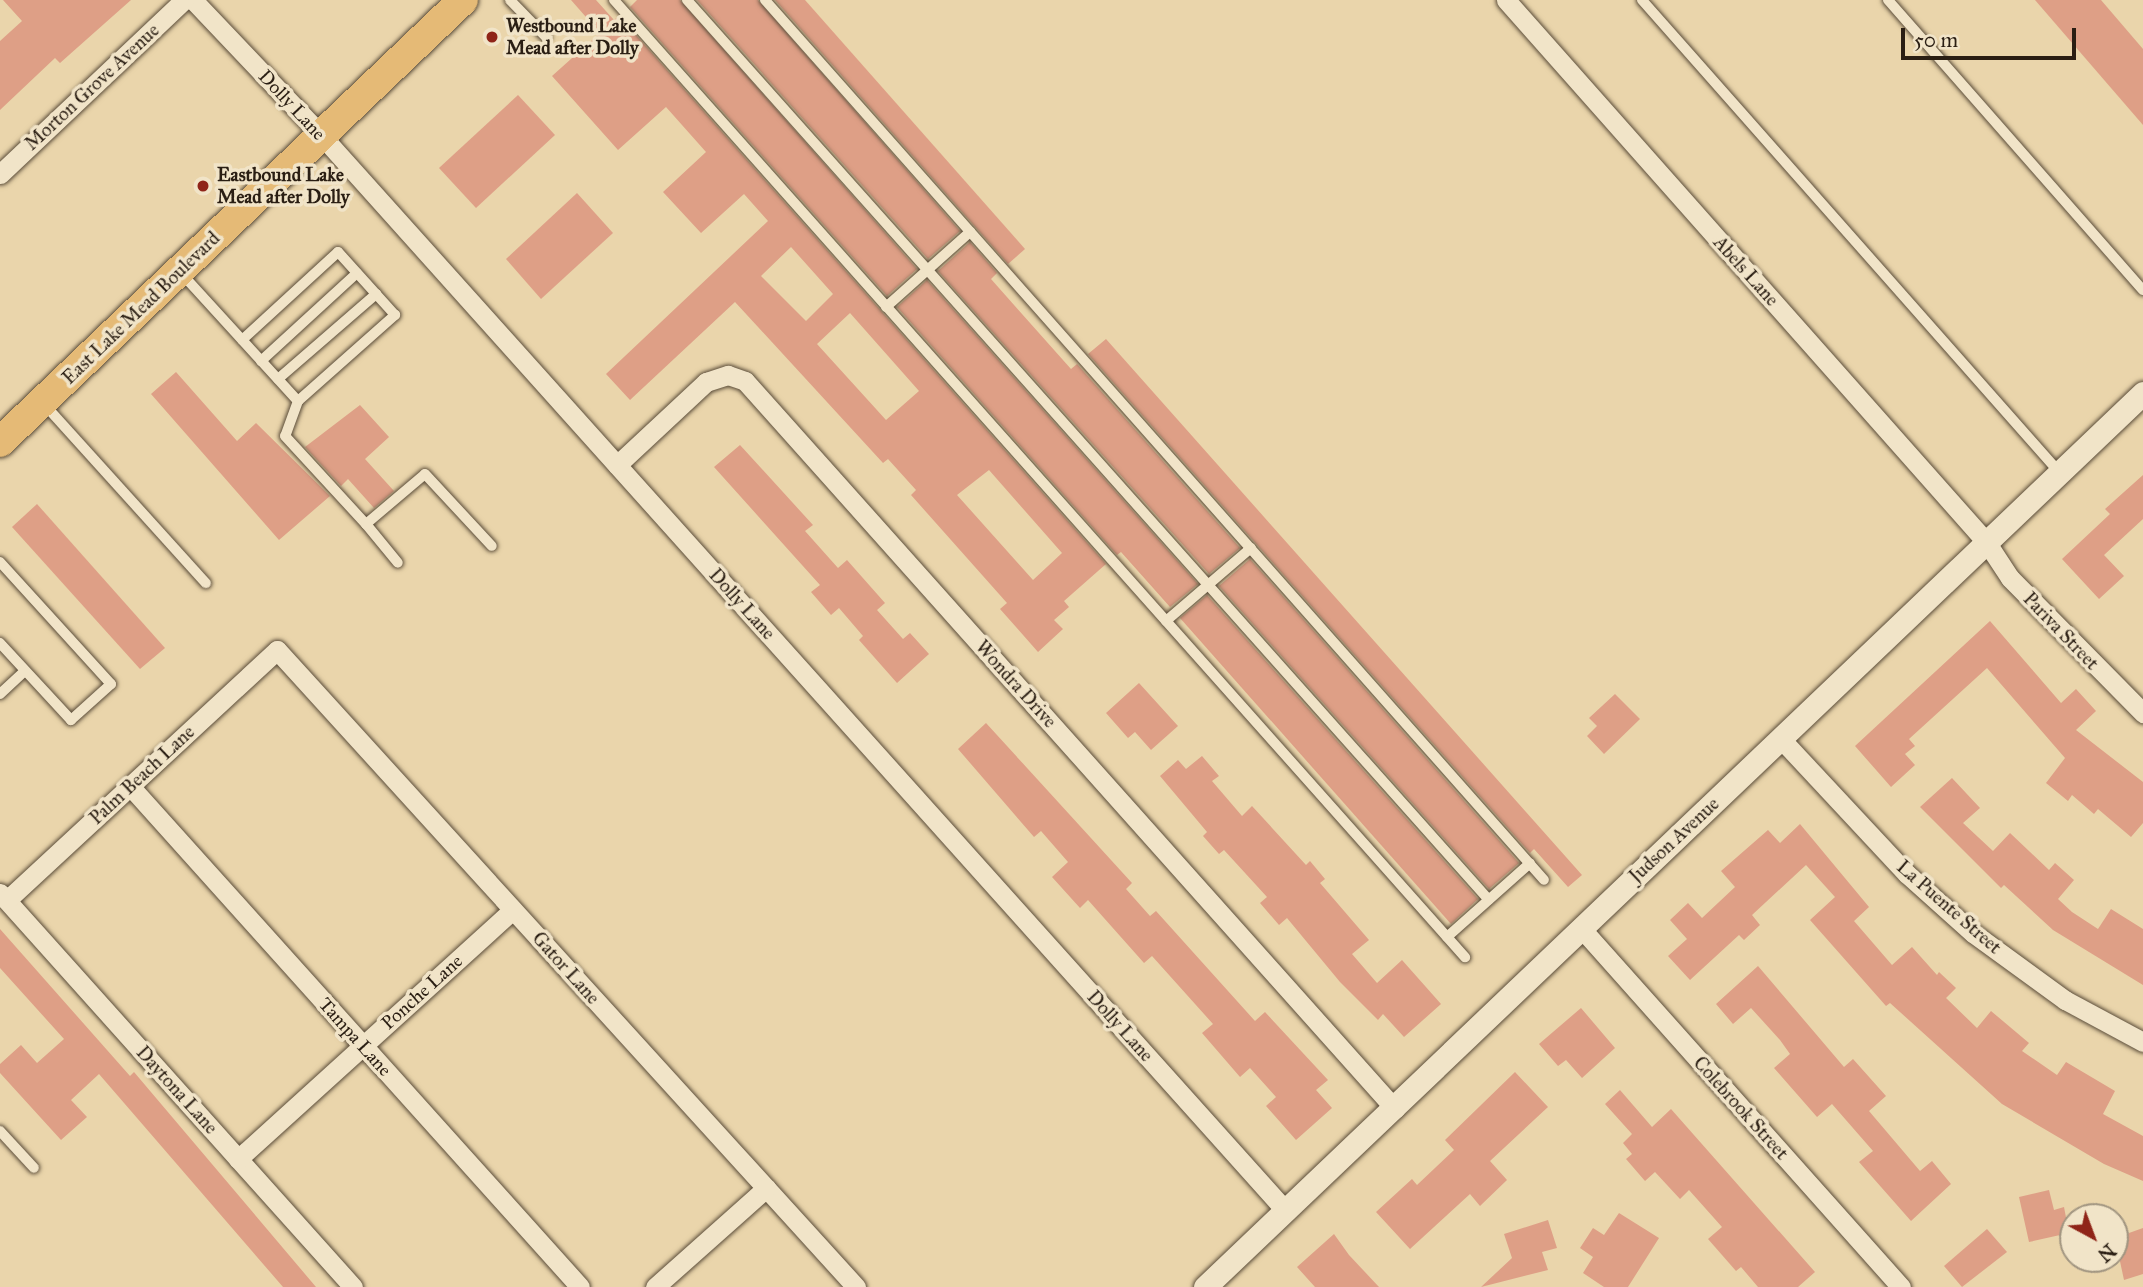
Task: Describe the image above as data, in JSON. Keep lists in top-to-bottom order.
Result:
{
  "streets": {
    "main road": ["East Lake Mead Boulevard"],
    "street": [
      "Morton Grove Avenue",
      "Dolly Lane",
      "Abels Lane",
      "Pariva Street",
      "Wondra Drive",
      "Palm Beach Lane",
      "Judson Avenue",
      "La Puente Street",
      "Gator Lane",
      "Ponche Lane",
      "Tampa Lane",
      "Daytona Lane",
      "Colebrook Street"
    ]
  },
  "crossings": [
    ["Dolly Lane", "East Lake Mead Boulevard"],
    ["Dolly Lane", "Wondra Drive"],
    ["Dolly Lane", "Judson Avenue"],
    ["Abels Lane", "Pariva Street"],
    ["Abels Lane", "Judson Avenue"],
    ["Pariva Street", "Judson Avenue"],
    ["Wondra Drive", "Judson Avenue"],
    ["Palm Beach Lane", "Gator Lane"],
    ["Palm Beach Lane", "Tampa Lane"],
    ["Palm Beach Lane", "Daytona Lane"],
    ["Judson Avenue", "La Puente Street"],
    ["Judson Avenue", "Colebrook Street"],
    ["Gator Lane", "Ponche Lane"],
    ["Ponche Lane", "Tampa Lane"],
    ["Ponche Lane", "Daytona Lane"]
  ],
  "places": ["Westbound Lake Mead after Dolly", "Eastbound Lake Mead after Dolly"],
  "scale_bar": "50 m",
  "north": "bottom right"
}
